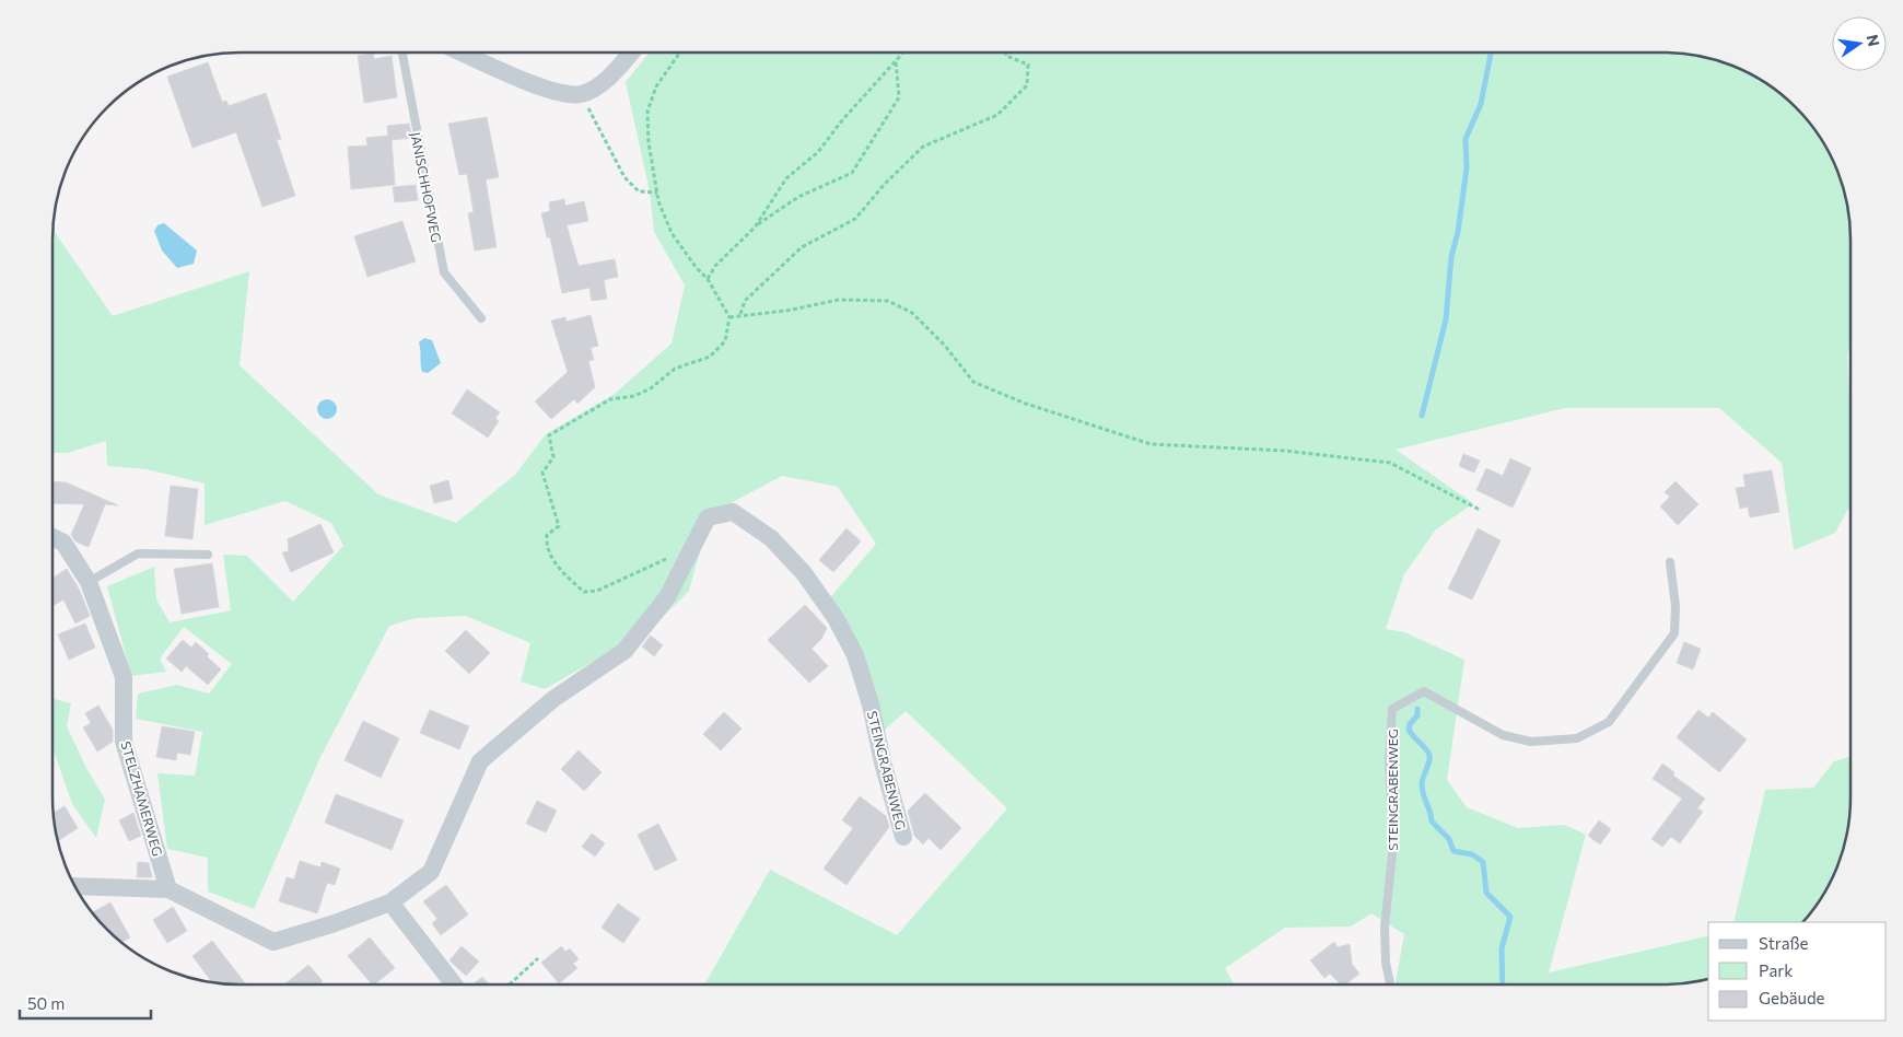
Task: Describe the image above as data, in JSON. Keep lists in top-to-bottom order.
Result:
{
  "streets": {
    "street": ["STEINGRABENWEG", "STELZHAMERWEG"],
    "lane": ["JANISCHHOFWEG"]
  },
  "legend": ["Straße", "Park", "Gebäude"],
  "scale_bar": "50 m",
  "north": "right"
}
